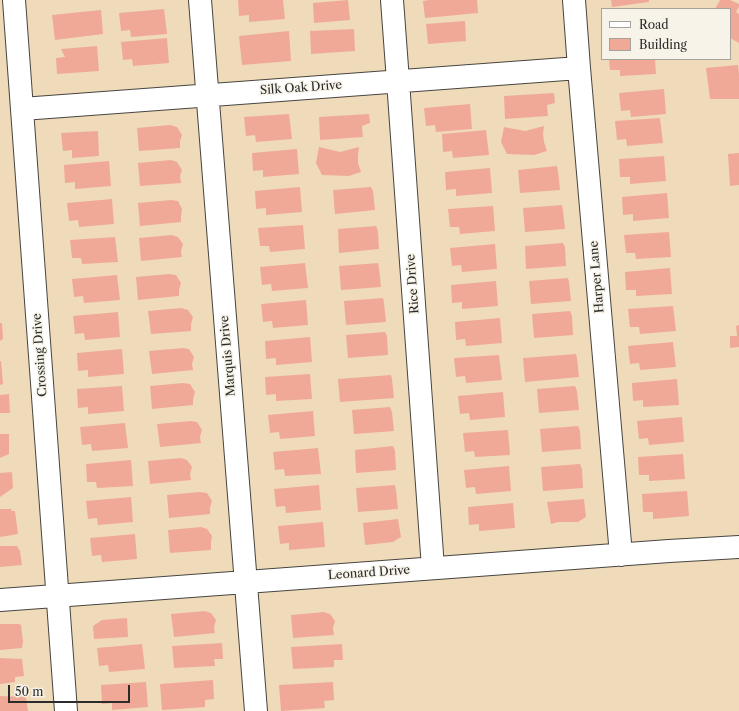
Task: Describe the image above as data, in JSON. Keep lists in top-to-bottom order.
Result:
{
  "streets": {
    "street": [
      "Silk Oak Drive",
      "Harper Lane",
      "Rice Drive",
      "Crossing Drive",
      "Marquis Drive",
      "Leonard Drive"
    ]
  },
  "crossings": [
    ["Silk Oak Drive", "Harper Lane"],
    ["Silk Oak Drive", "Rice Drive"],
    ["Silk Oak Drive", "Crossing Drive"],
    ["Silk Oak Drive", "Marquis Drive"],
    ["Harper Lane", "Leonard Drive"],
    ["Rice Drive", "Leonard Drive"],
    ["Crossing Drive", "Leonard Drive"],
    ["Marquis Drive", "Leonard Drive"]
  ],
  "legend": ["Road", "Building"],
  "scale_bar": "50 m"
}
